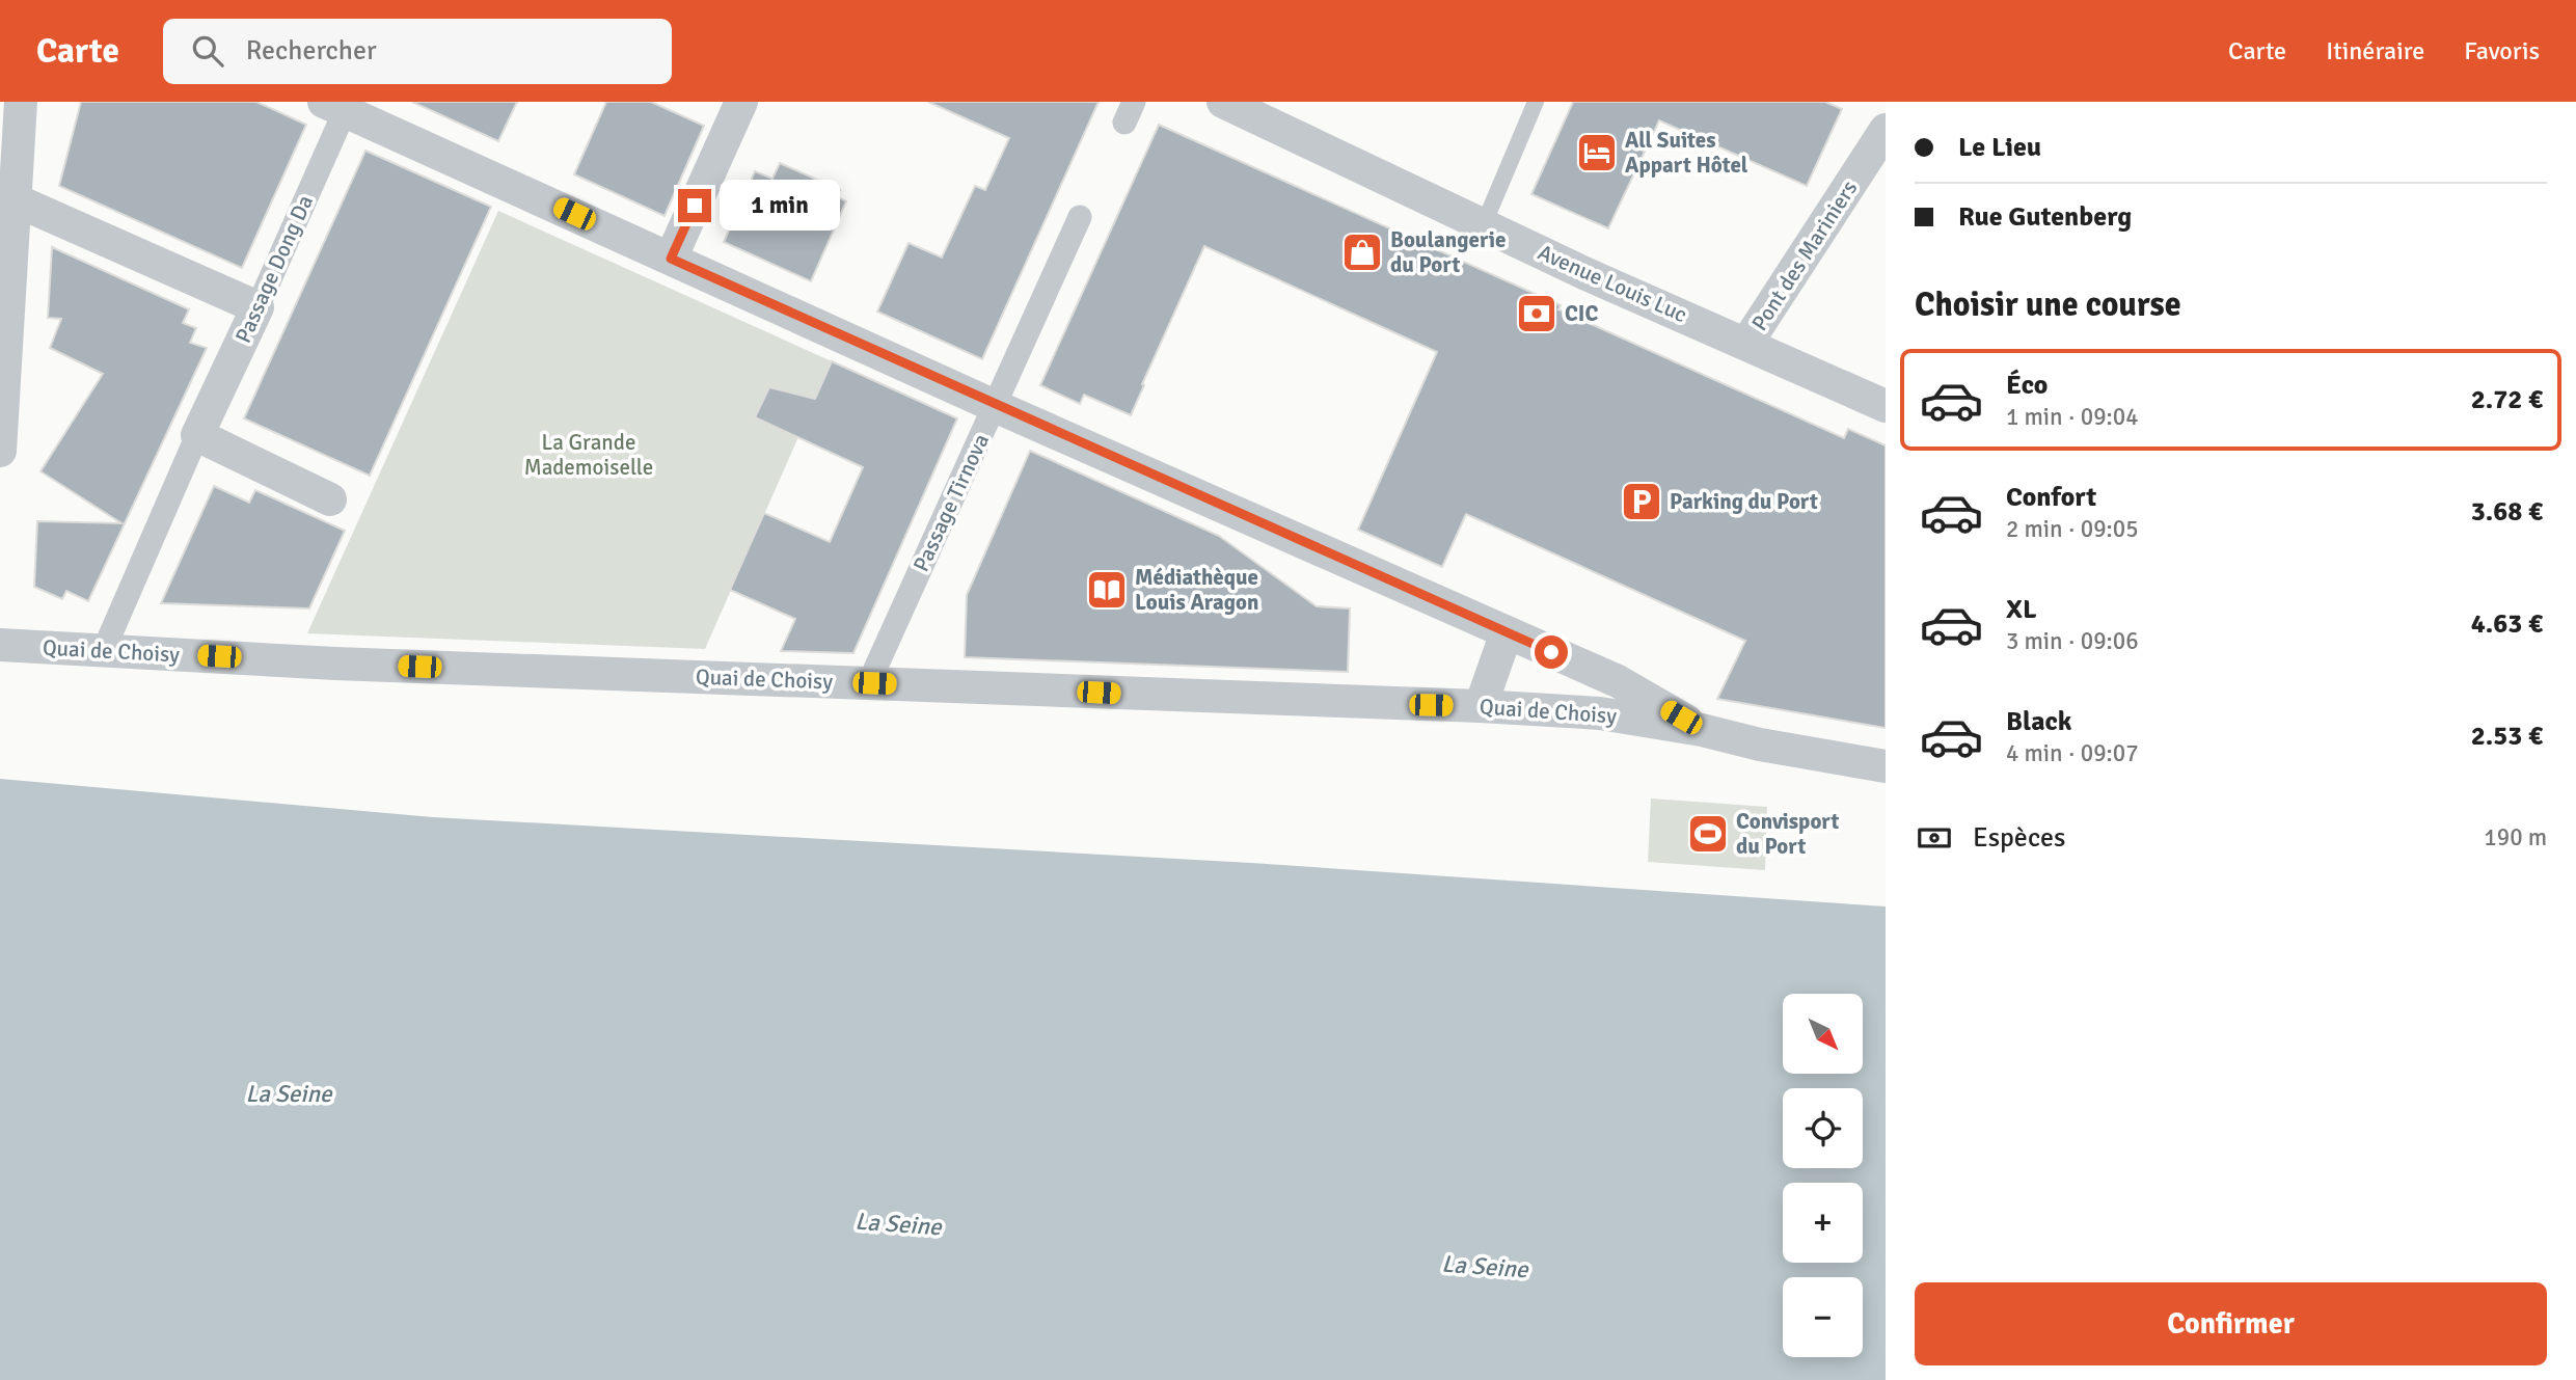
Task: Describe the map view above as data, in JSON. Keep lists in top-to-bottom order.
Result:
{
  "streets": {
    "street": [
      "Pont des Mariniers",
      "Passage Dong Da",
      "Avenue Louis Luc",
      "Passage Tirnova",
      "Quai de Choisy"
    ]
  },
  "crossings": [
    ["Pont des Mariniers", "Avenue Louis Luc"]
  ],
  "water": ["La Seine"],
  "parks": ["La Grande Mademoiselle"],
  "places": {
    "hotel": ["All Suites Appart Hôtel"],
    "shop": ["Boulangerie du Port"],
    "bank": ["CIC"],
    "parking": ["Parking du Port"],
    "library": ["Médiathèque Louis Aragon"],
    "sports": ["Convisport du Port"]
  },
  "north": "bottom right",
  "page": {
    "header": "Carte",
    "search": "Rechercher",
    "nav": ["Carte", "Itinéraire", "Favoris"],
    "banner": ["Le Lieu", "Rue Gutenberg"],
    "bubble": "1 min",
    "heading": "Choisir une course",
    "list": [
      {
        "name": "Éco",
        "note": "1 min · 09:04",
        "value": "2.72 €"
      },
      {
        "name": "Confort",
        "note": "2 min · 09:05",
        "value": "3.68 €"
      },
      {
        "name": "XL",
        "note": "3 min · 09:06",
        "value": "4.63 €"
      },
      {
        "name": "Black",
        "note": "4 min · 09:07",
        "value": "2.53 €"
      }
    ],
    "pay": ["Espèces", "190 m"],
    "map_buttons": ["+", "−"],
    "buttons": "Confirmer"
  }
}
